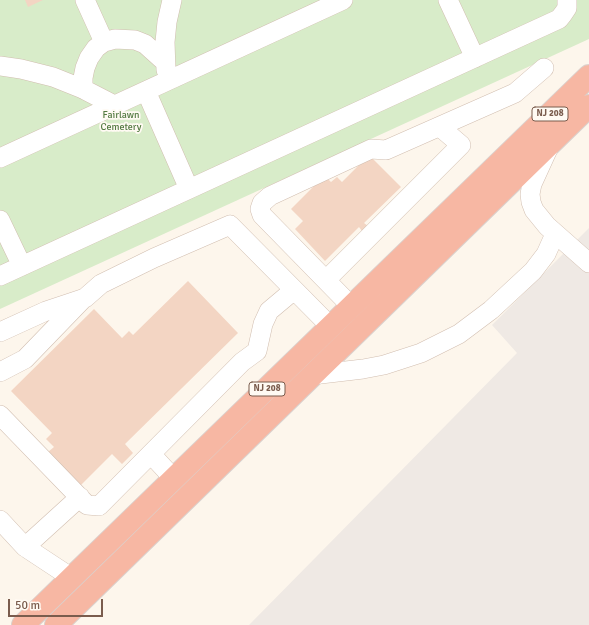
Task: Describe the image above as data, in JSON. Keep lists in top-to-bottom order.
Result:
{
  "streets": {
    "highway": ["NJ 208"]
  },
  "parks": ["Fairlawn Cemetery"],
  "scale_bar": "50 m"
}
